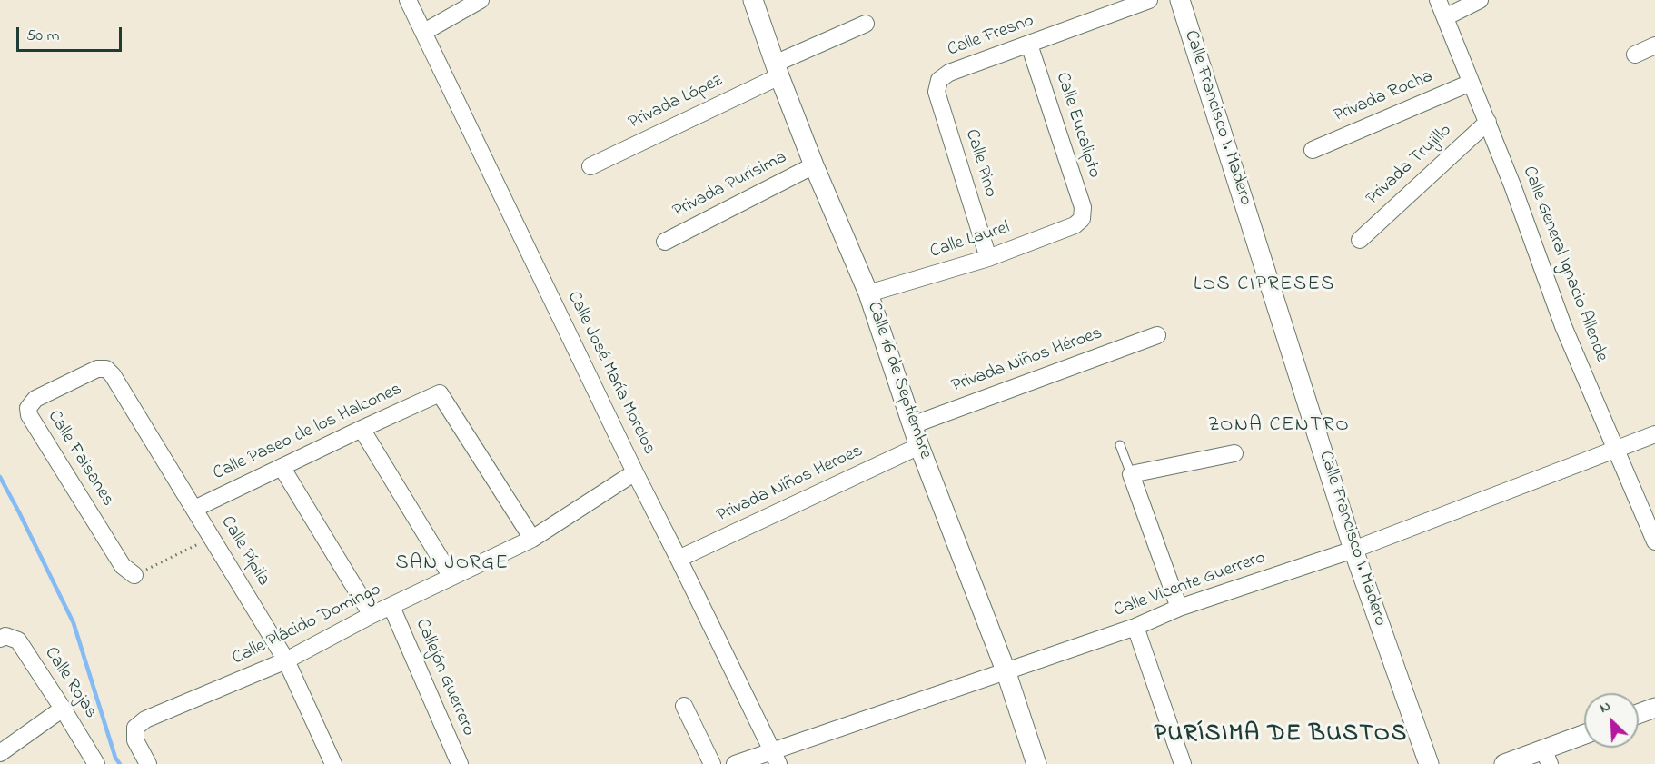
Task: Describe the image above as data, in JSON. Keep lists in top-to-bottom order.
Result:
{
  "streets": {
    "street": [
      "Calle Fresno",
      "Privada Rocha",
      "Privada López",
      "Calle Francisco I. Madero",
      "Calle Eucalipto",
      "Calle Pino",
      "Privada Trujillo",
      "Privada Purísima",
      "Calle Laurel",
      "Calle General Ignacio Allende",
      "Privada Niños Héroes",
      "Calle José María Morelos",
      "Calle 16 de Septiembre",
      "Calle Paseo de los Halcones",
      "Calle Faisanes",
      "Privada Niños Heroes",
      "Calle Pípila",
      "Calle Vicente Guerrero",
      "Calle Plácido Domingo",
      "Callejón Guerrero",
      "Calle Rojas"
    ]
  },
  "crossings": [
    ["Calle Fresno", "Calle Eucalipto"],
    ["Calle Fresno", "Calle Pino"],
    ["Privada Rocha", "Calle General Ignacio Allende"],
    ["Privada López", "Calle 16 de Septiembre"],
    ["Calle Francisco I. Madero", "Calle Vicente Guerrero"],
    ["Calle Eucalipto", "Calle Laurel"],
    ["Calle Pino", "Calle Laurel"],
    ["Privada Trujillo", "Calle General Ignacio Allende"],
    ["Privada Purísima", "Calle 16 de Septiembre"],
    ["Calle Laurel", "Calle 16 de Septiembre"],
    ["Calle General Ignacio Allende", "Calle Vicente Guerrero"],
    ["Privada Niños Héroes", "Calle 16 de Septiembre"],
    ["Calle José María Morelos", "Privada Niños Heroes"],
    ["Calle José María Morelos", "Calle Vicente Guerrero"],
    ["Calle José María Morelos", "Calle Plácido Domingo"],
    ["Calle 16 de Septiembre", "Privada Niños Heroes"],
    ["Calle 16 de Septiembre", "Calle Vicente Guerrero"],
    ["Calle Paseo de los Halcones", "Calle Pípila"],
    ["Calle Paseo de los Halcones", "Calle Plácido Domingo"],
    ["Calle Faisanes", "Calle Pípila"],
    ["Calle Pípila", "Calle Plácido Domingo"],
    ["Calle Plácido Domingo", "Callejón Guerrero"]
  ],
  "districts": [
    "LOS CIPRESES",
    "ZONA CENTRO",
    "SAN JORGE",
    "PURÍSIMA DE BUSTOS"
  ],
  "scale_bar": "50 m",
  "north": "top left"
}
